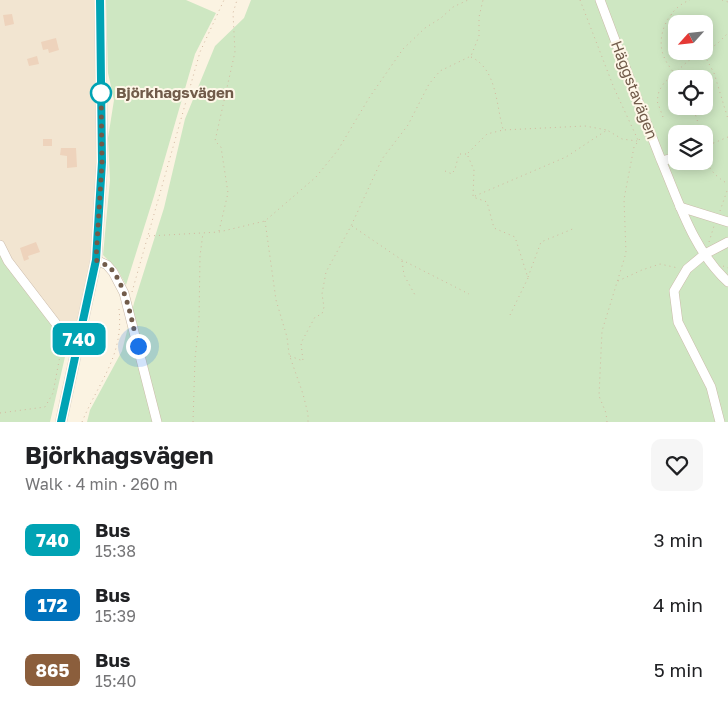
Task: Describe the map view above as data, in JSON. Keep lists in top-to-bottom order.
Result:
{
  "streets": {
    "street": ["Häggstavägen"]
  },
  "places": ["Björkhagsvägen"],
  "lines": ["bus line 740"],
  "north": "bottom left",
  "page": {
    "on_map": "740",
    "heading": ["Björkhagsvägen", "Walk · 4 min · 260 m"],
    "list": [
      {
        "mark": "740",
        "name": "Bus",
        "note": "15:38",
        "value": "3 min"
      },
      {
        "mark": "172",
        "name": "Bus",
        "note": "15:39",
        "value": "4 min"
      },
      {
        "mark": "865",
        "name": "Bus",
        "note": "15:40",
        "value": "5 min"
      }
    ]
  }
}
